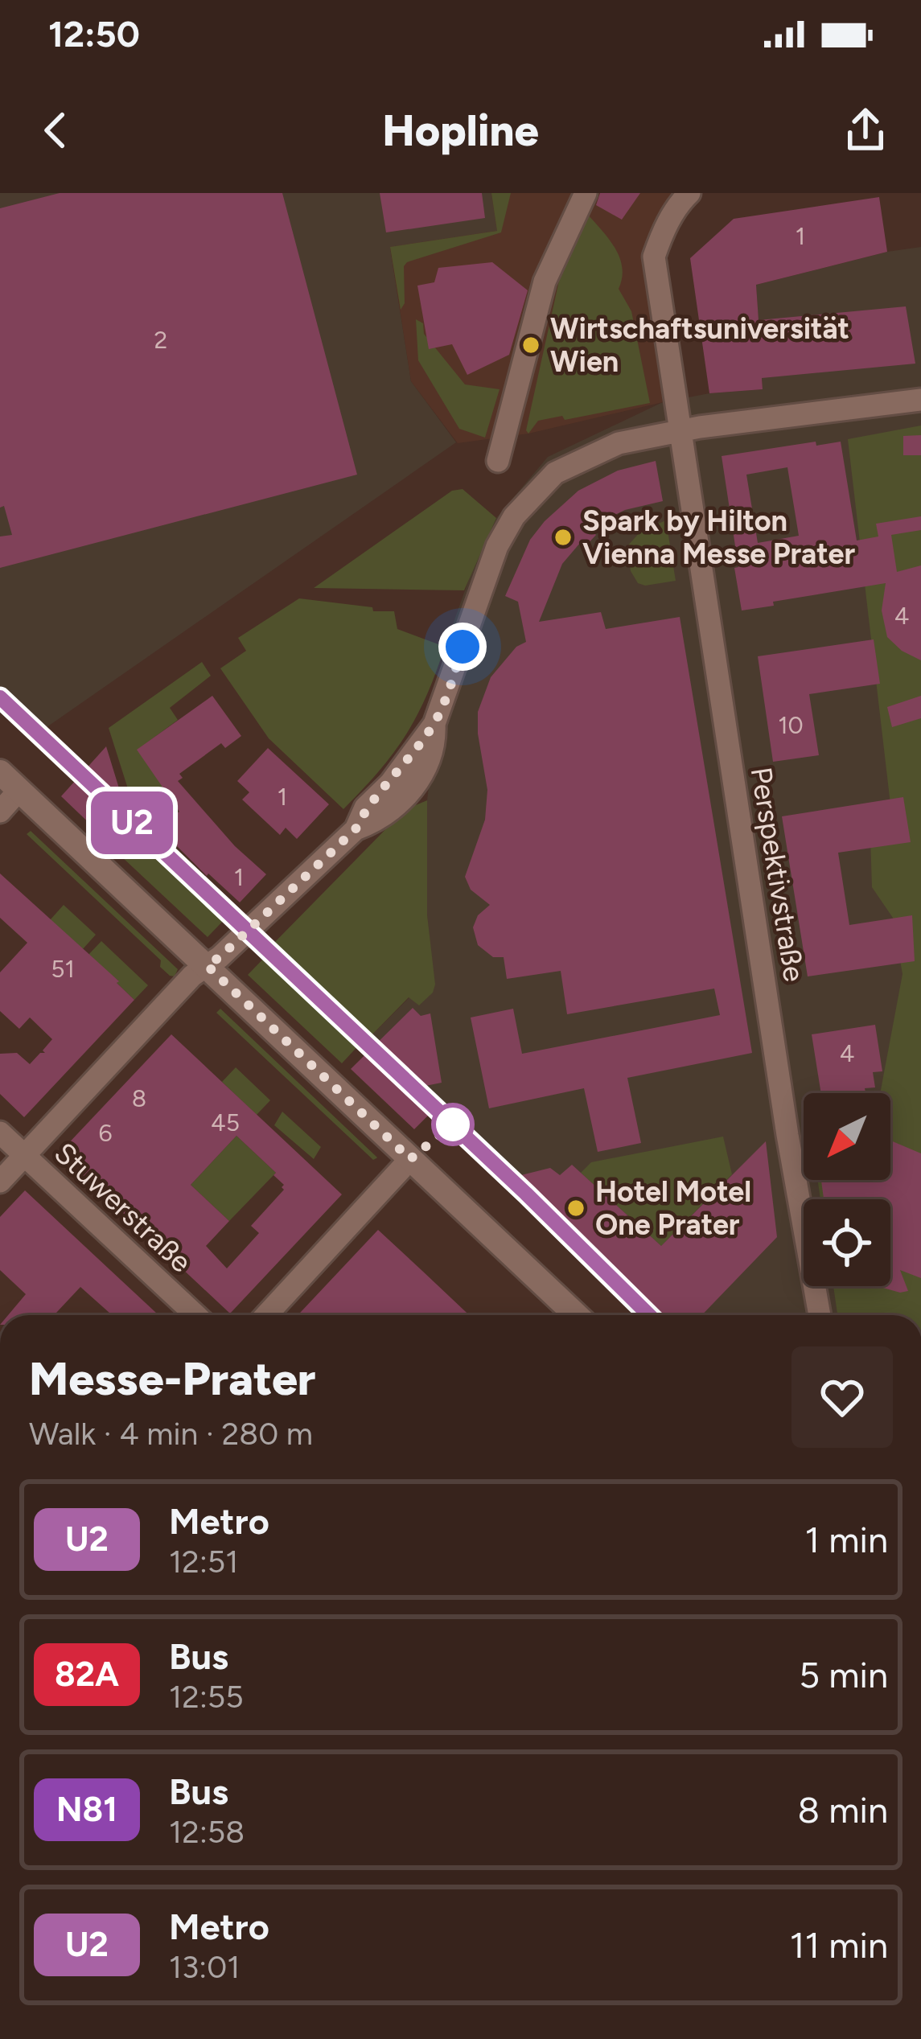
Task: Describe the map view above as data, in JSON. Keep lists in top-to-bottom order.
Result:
{
  "streets": {
    "street": ["Perspektivstraße", "Stuwerstraße"]
  },
  "places": ["Wirtschaftsuniversität Wien", "Spark by Hilton Vienna Messe Prater", "Hotel Motel One Prater"],
  "lines": ["metro line U2"],
  "house_numbers": [
    "1",
    "2",
    "4",
    "10",
    "1",
    "1",
    "51",
    "4",
    "8",
    "45",
    "6"
  ],
  "north": "bottom left",
  "page": {
    "status": "12:50",
    "header": "Hopline",
    "on_map": "U2",
    "heading": ["Messe-Prater", "Walk · 4 min · 280 m"],
    "list": [
      {
        "mark": "U2",
        "name": "Metro",
        "note": "12:51",
        "value": "1 min"
      },
      {
        "mark": "82A",
        "name": "Bus",
        "note": "12:55",
        "value": "5 min"
      },
      {
        "mark": "N81",
        "name": "Bus",
        "note": "12:58",
        "value": "8 min"
      },
      {
        "mark": "U2",
        "name": "Metro",
        "note": "13:01",
        "value": "11 min"
      }
    ]
  }
}
